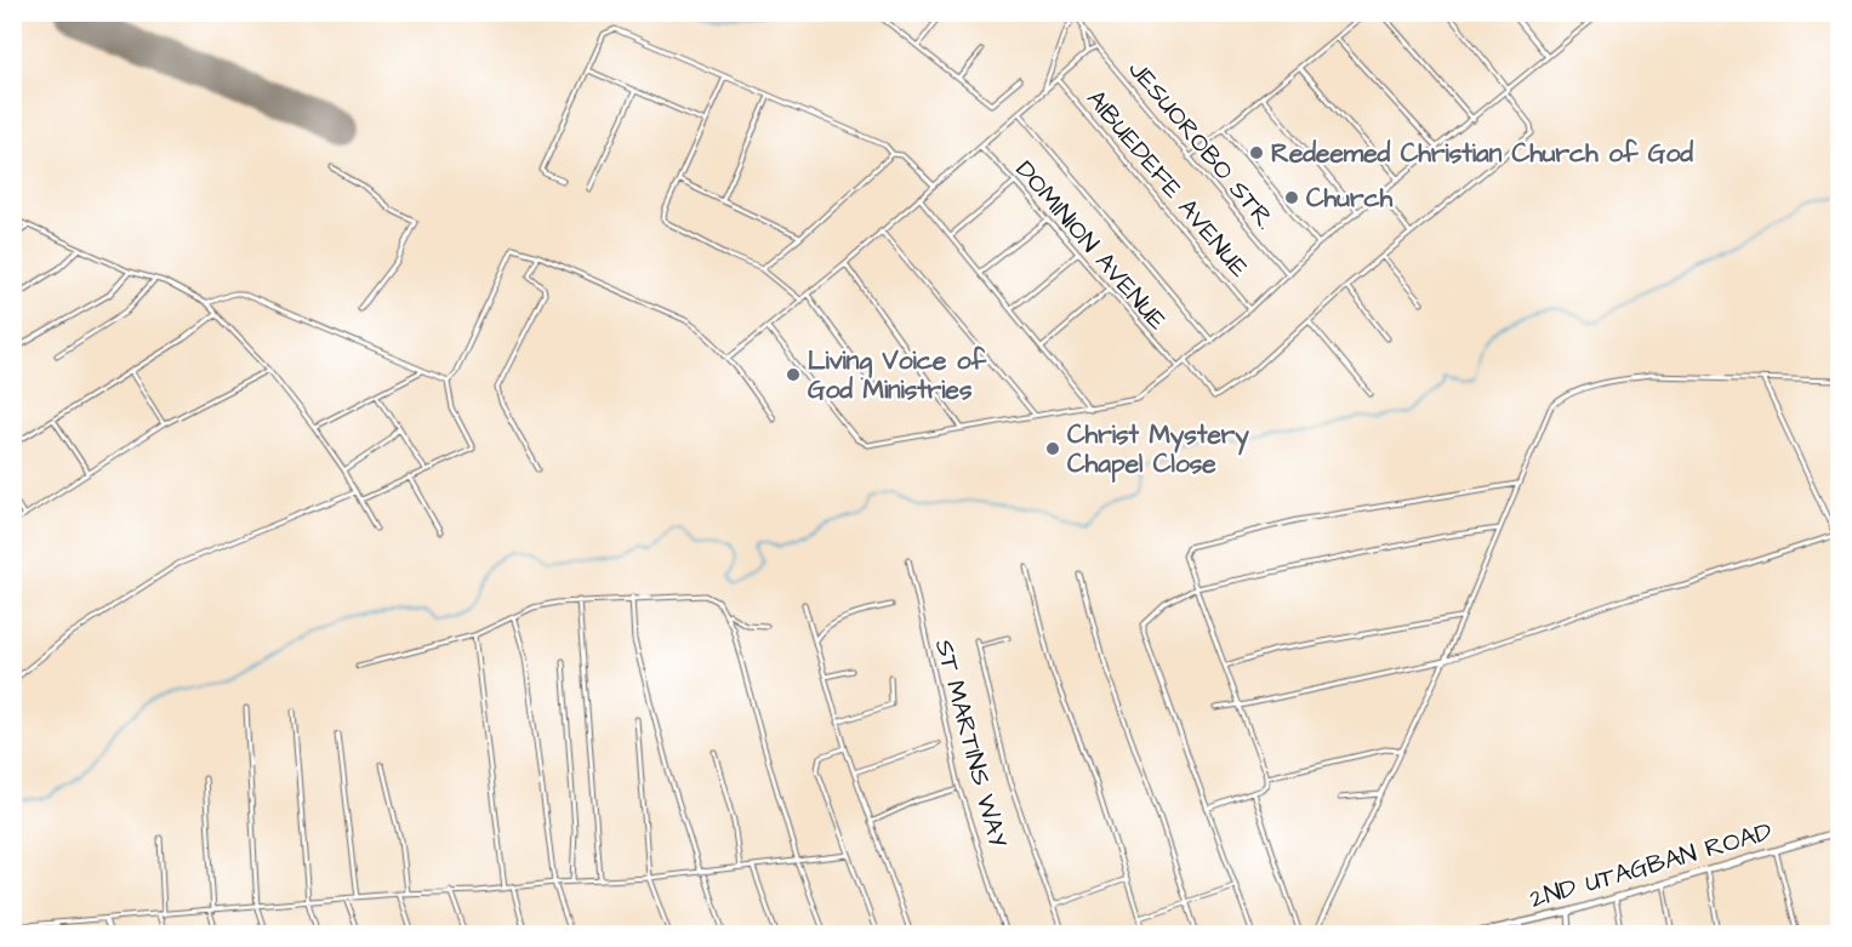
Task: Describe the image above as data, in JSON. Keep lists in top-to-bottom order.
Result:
{
  "streets": {
    "street": [
      "JESUOROBO STR.",
      "AIBUEDEFE AVENUE",
      "DOMINION AVENUE",
      "ST MARTINS WAY",
      "2ND UTAGBAN ROAD"
    ]
  },
  "crossings": [
    ["JESUOROBO STR.", "AIBUEDEFE AVENUE"],
    ["JESUOROBO STR.", "DOMINION AVENUE"]
  ],
  "places": [
    "Redeemed Christian Church of God",
    "Church",
    "Living Voice of God Ministries",
    "Christ Mystery Chapel Close"
  ]
}
